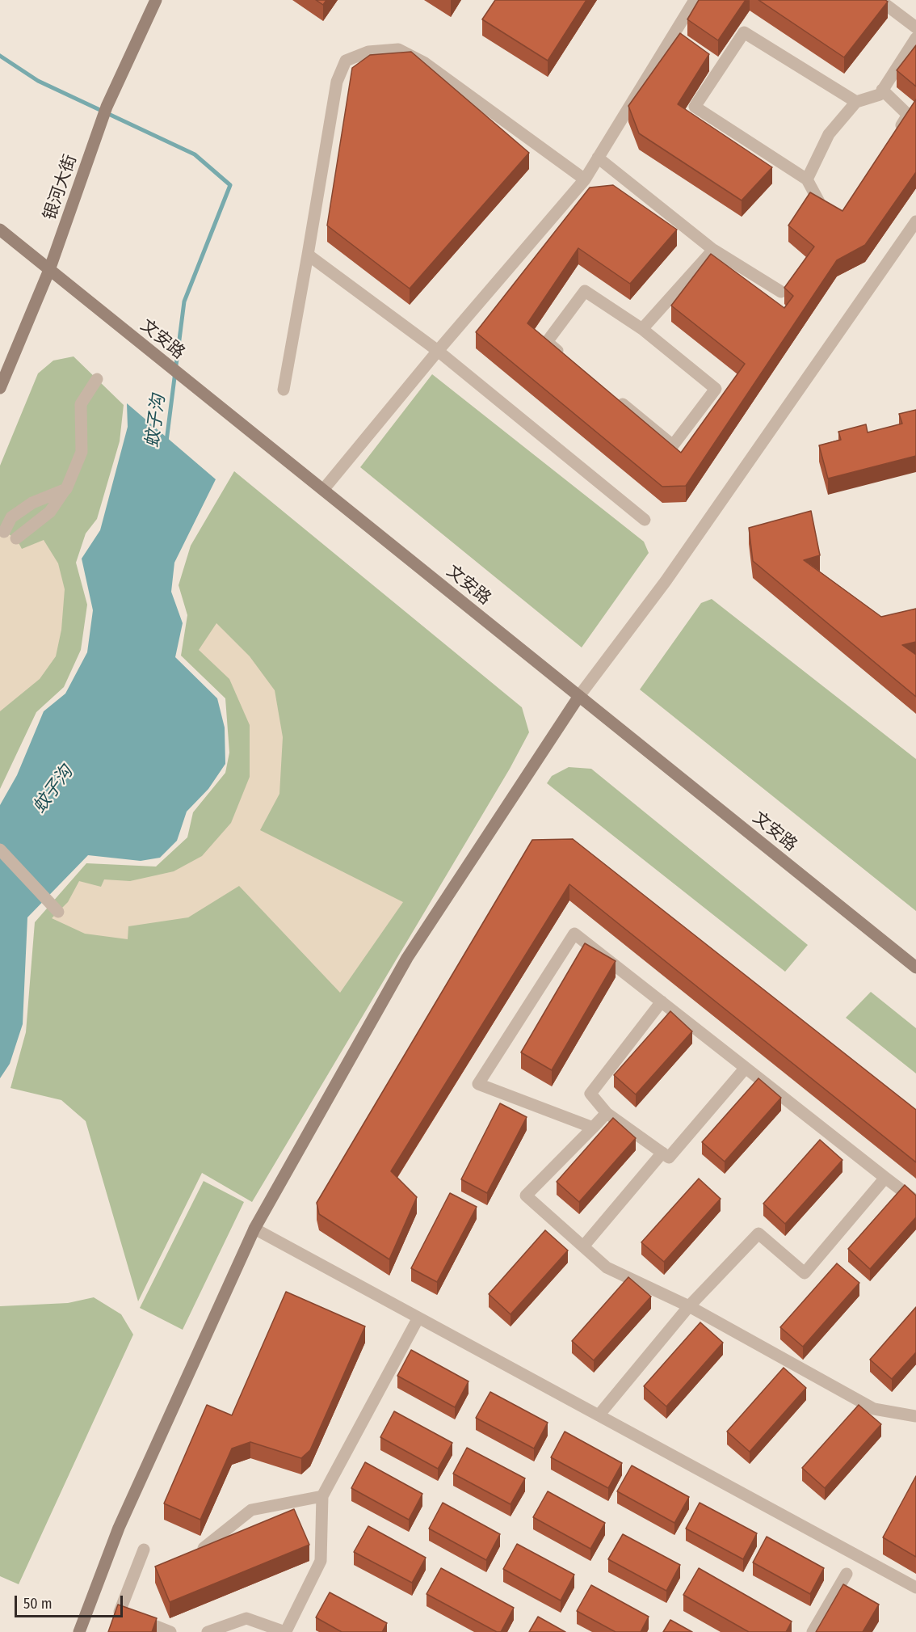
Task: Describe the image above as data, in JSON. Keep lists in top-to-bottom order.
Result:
{
  "streets": {
    "main road": ["银河大街", "文安路"]
  },
  "crossings": [
    ["银河大街", "文安路"]
  ],
  "water": ["蚊子沟"],
  "scale_bar": "50 m"
}
